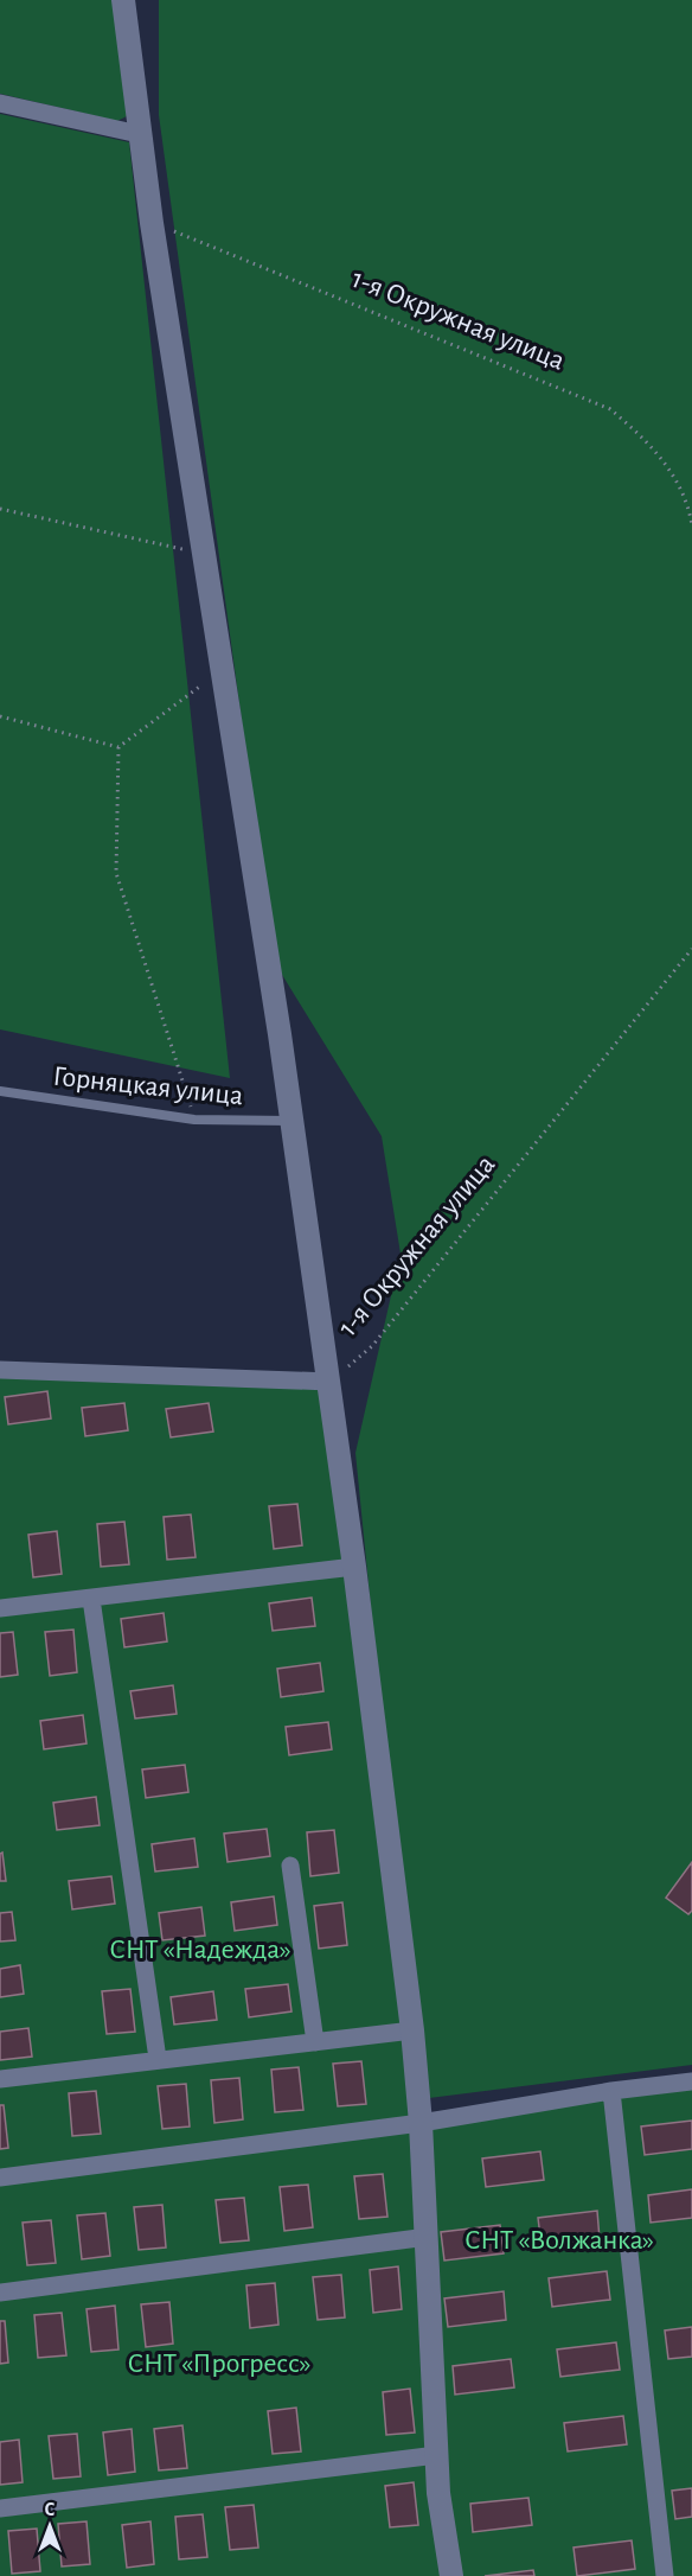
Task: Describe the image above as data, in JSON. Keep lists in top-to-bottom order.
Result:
{
  "streets": {
    "lane": ["Горняцкая улица"],
    "path": ["1-я Окружная улица"]
  },
  "parks": ["СНТ «Надежда»", "СНТ «Волжанка»", "СНТ «Прогресс»"],
  "north": "top"
}
